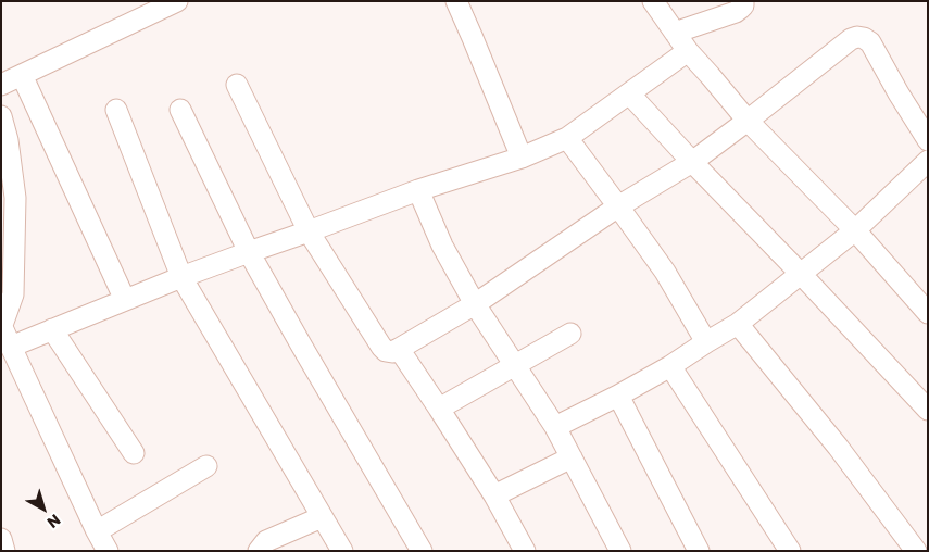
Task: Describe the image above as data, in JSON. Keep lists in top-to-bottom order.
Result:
{
  "north": "bottom right"
}
